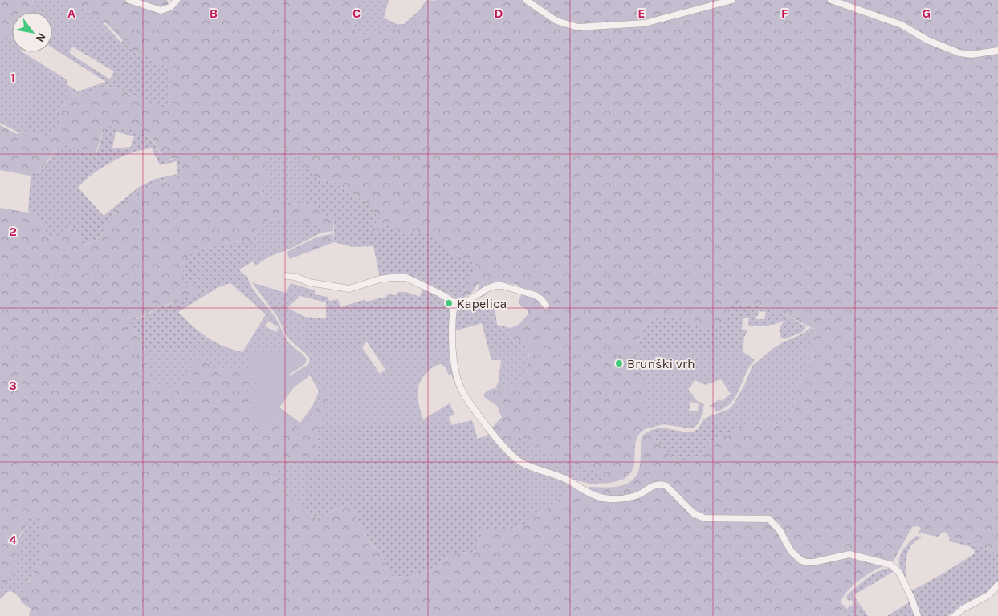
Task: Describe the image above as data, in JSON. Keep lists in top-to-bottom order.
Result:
{
  "places": ["Kapelica", "Brunški vrh"],
  "north": "bottom right",
  "grid": {
    "columns": [
      "A",
      "B",
      "C",
      "D",
      "E",
      "F",
      "G"
    ],
    "rows": [
      "1",
      "2",
      "3",
      "4"
    ]
  }
}
